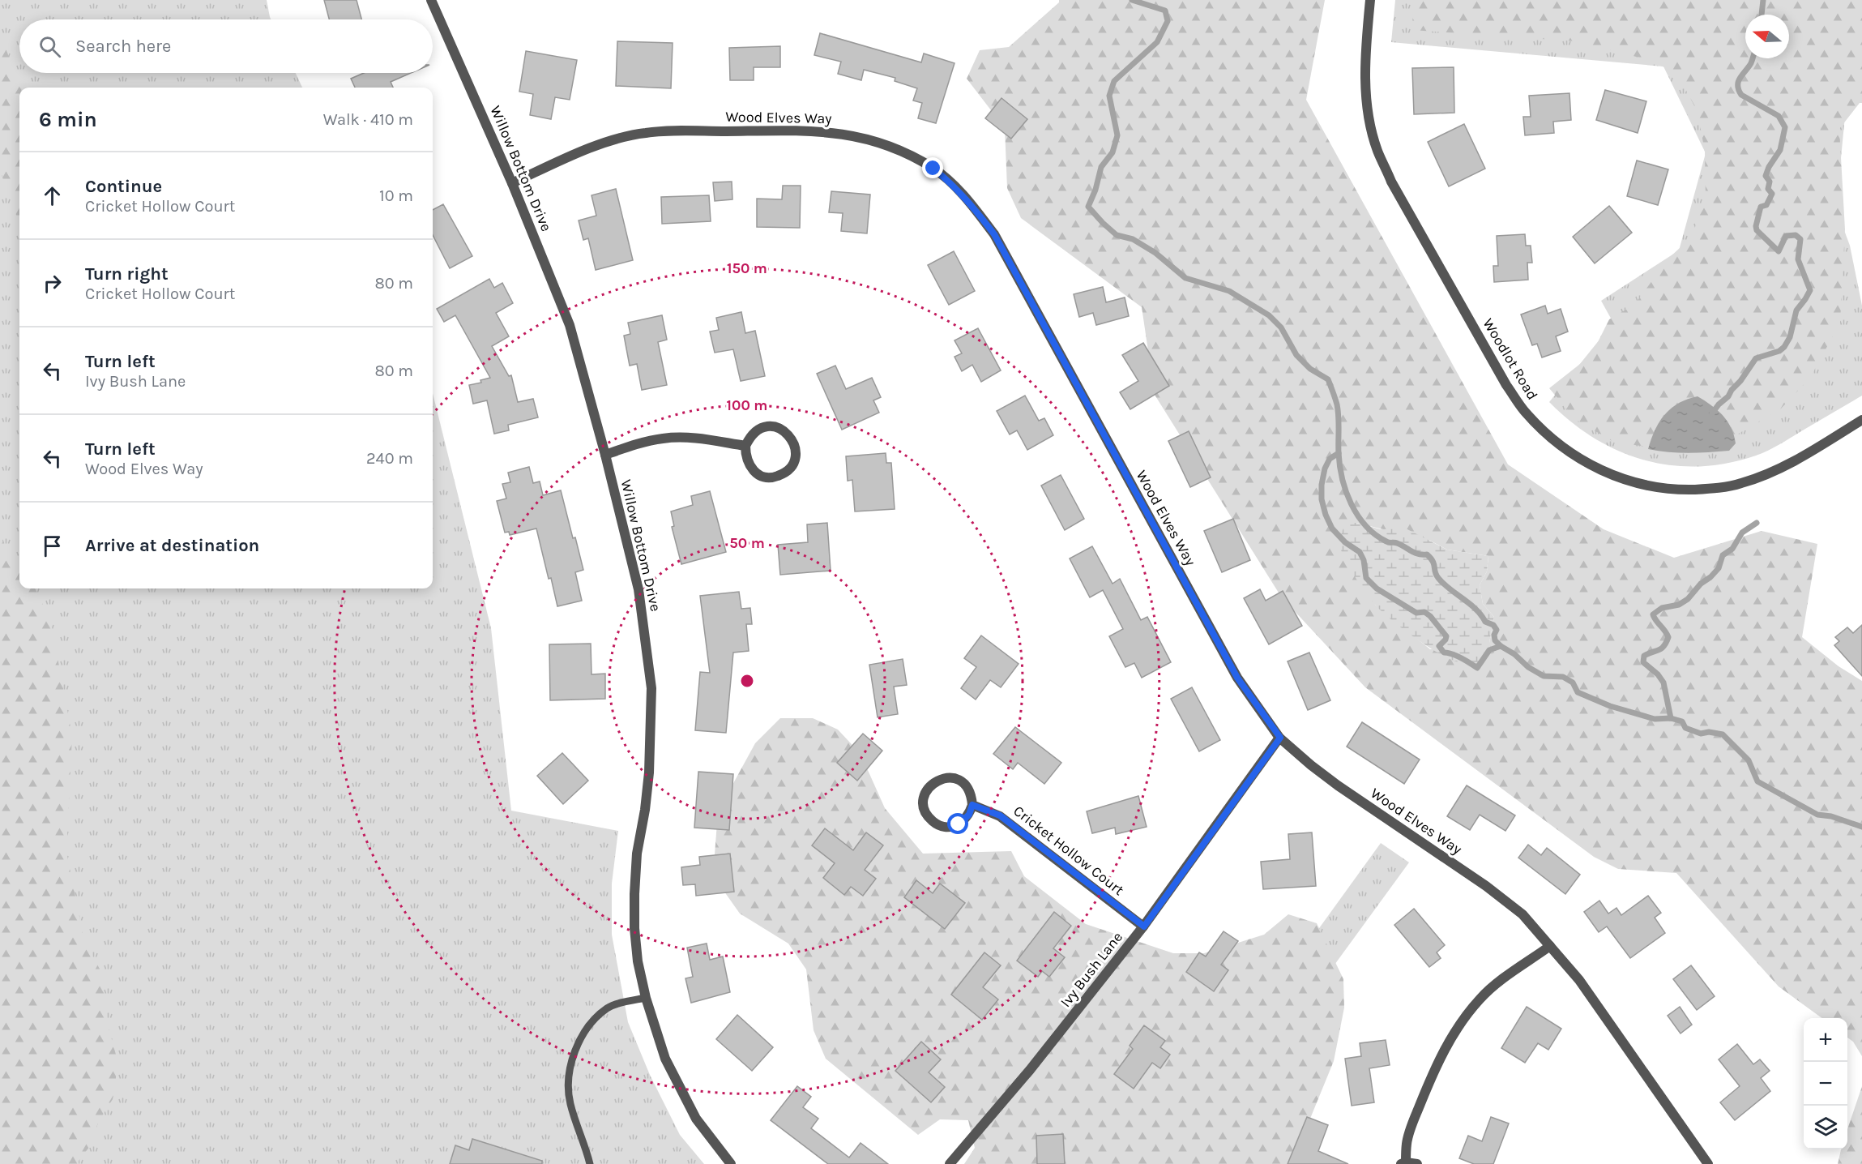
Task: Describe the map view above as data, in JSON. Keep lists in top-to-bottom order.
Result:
{
  "streets": {
    "street": [
      "Wood Elves Way",
      "Willow Bottom Drive",
      "Woodlot Road",
      "Cricket Hollow Court",
      "Ivy Bush Lane"
    ]
  },
  "crossings": [
    ["Wood Elves Way", "Willow Bottom Drive"],
    ["Wood Elves Way", "Ivy Bush Lane"],
    ["Cricket Hollow Court", "Ivy Bush Lane"]
  ],
  "north": "left",
  "page": {
    "search": "Search here",
    "heading": ["6 min", "Walk · 410 m"],
    "list": [
      ["Continue", "Cricket Hollow Court", "10 m"],
      ["Turn right", "Cricket Hollow Court", "80 m"],
      ["Turn left", "Ivy Bush Lane", "80 m"],
      ["Turn left", "Wood Elves Way", "240 m"],
      "Arrive at destination"
    ],
    "map_buttons": ["+", "−"]
  },
  "rings": ["150 m", "100 m", "50 m"]
}
